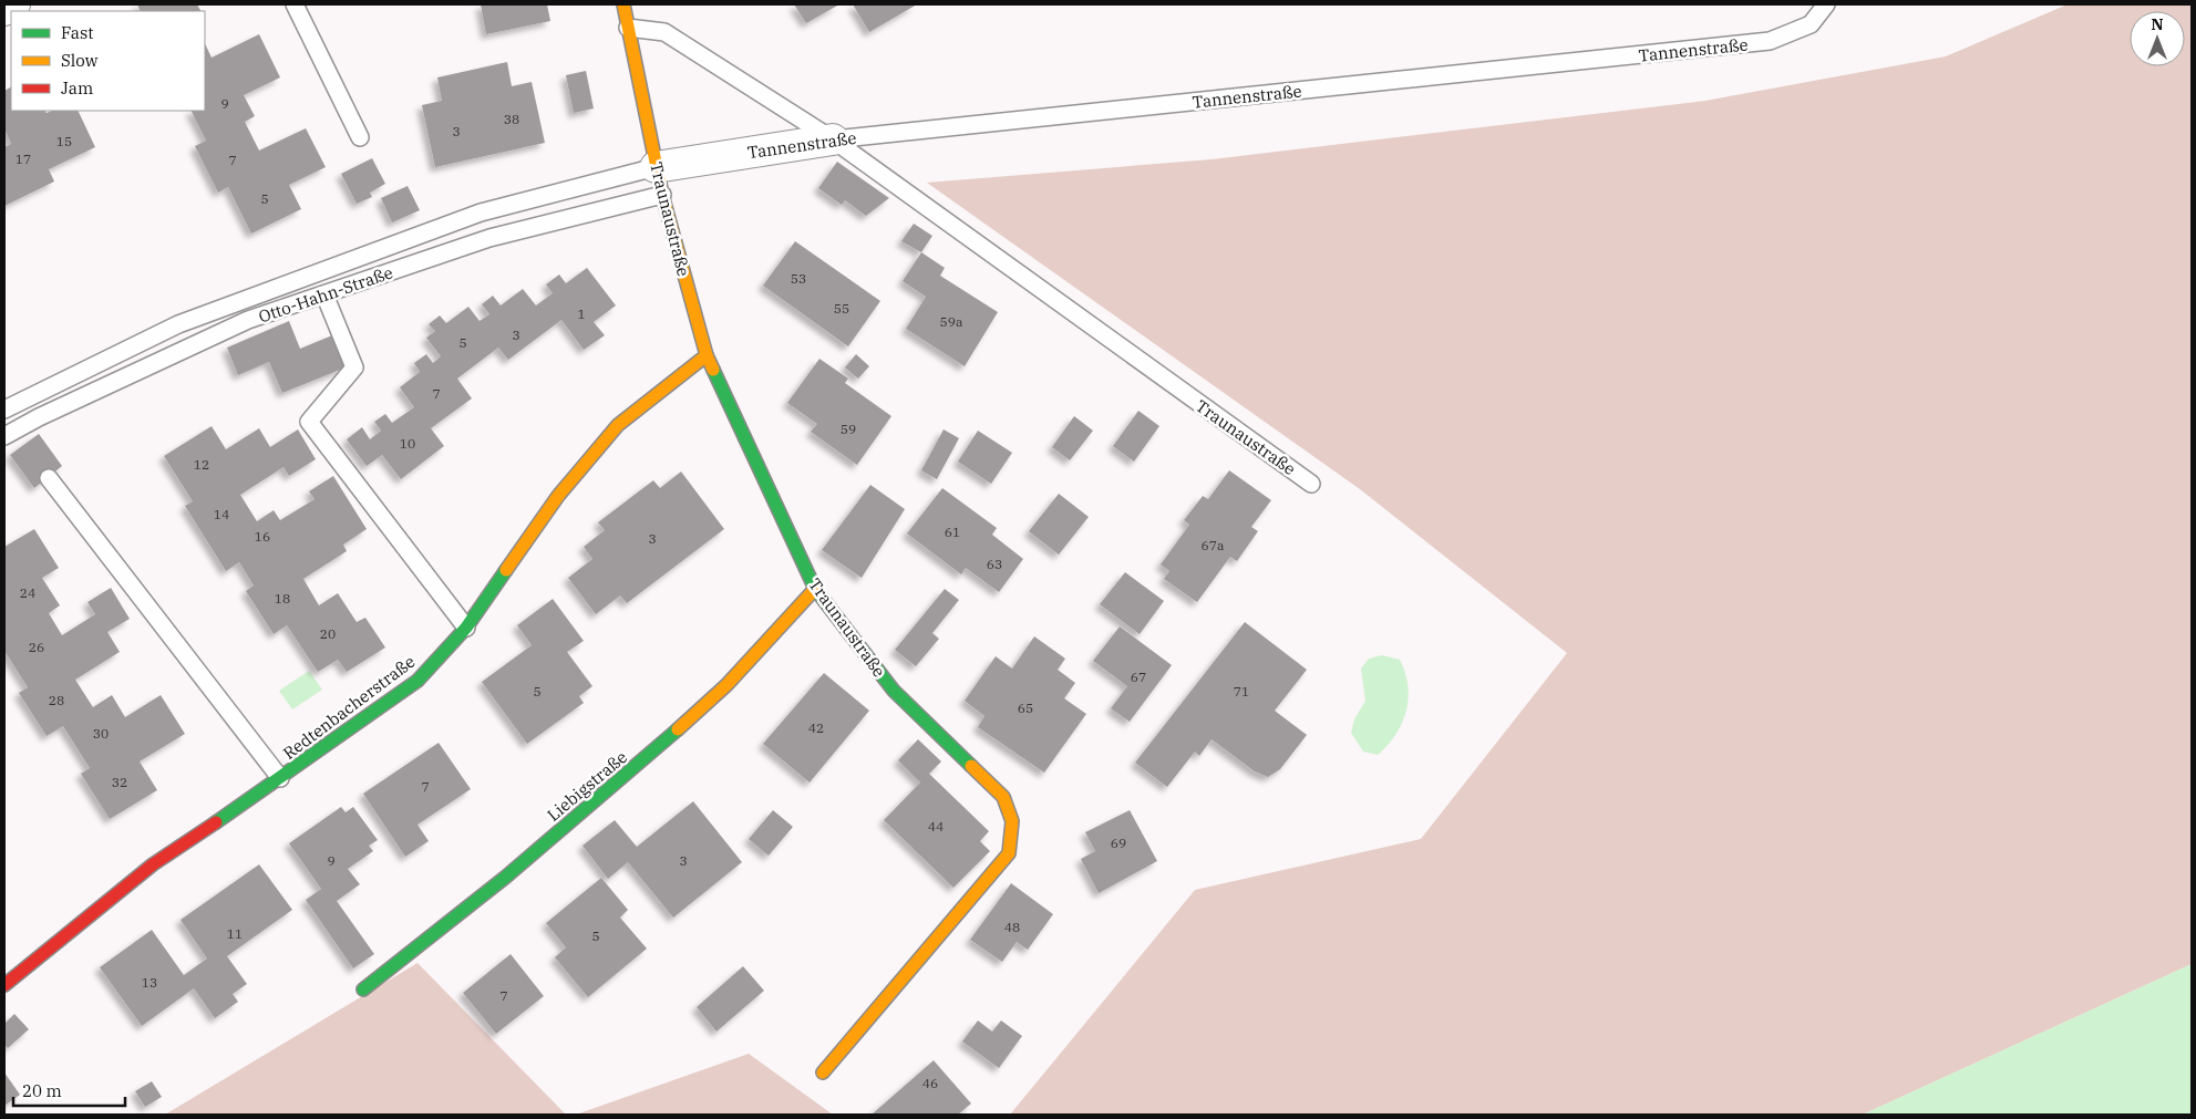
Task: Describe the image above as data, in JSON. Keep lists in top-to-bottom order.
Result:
{
  "streets": {
    "street": [
      "Tannenstraße",
      "Traunaustraße",
      "Redtenbacherstraße",
      "Liebigstraße"
    ],
    "lane": ["Otto-Hahn-Straße"]
  },
  "crossings": [
    ["Tannenstraße", "Traunaustraße"],
    ["Tannenstraße", "Otto-Hahn-Straße"],
    ["Traunaustraße", "Otto-Hahn-Straße"],
    ["Traunaustraße", "Redtenbacherstraße"],
    ["Traunaustraße", "Liebigstraße"]
  ],
  "house_numbers": [
    "9",
    "38",
    "3",
    "15",
    "17",
    "7",
    "5",
    "53",
    "55",
    "1",
    "59a",
    "3",
    "5",
    "7",
    "59",
    "10",
    "12",
    "14",
    "61",
    "16",
    "3",
    "67a",
    "63",
    "24",
    "18",
    "20",
    "26",
    "67",
    "5",
    "71",
    "28",
    "65",
    "42",
    "30",
    "32",
    "7",
    "44",
    "69",
    "9",
    "3",
    "48",
    "11",
    "5",
    "13",
    "7",
    "46"
  ],
  "legend": ["Fast", "Slow", "Jam"],
  "scale_bar": "20 m",
  "north": "top"
}
